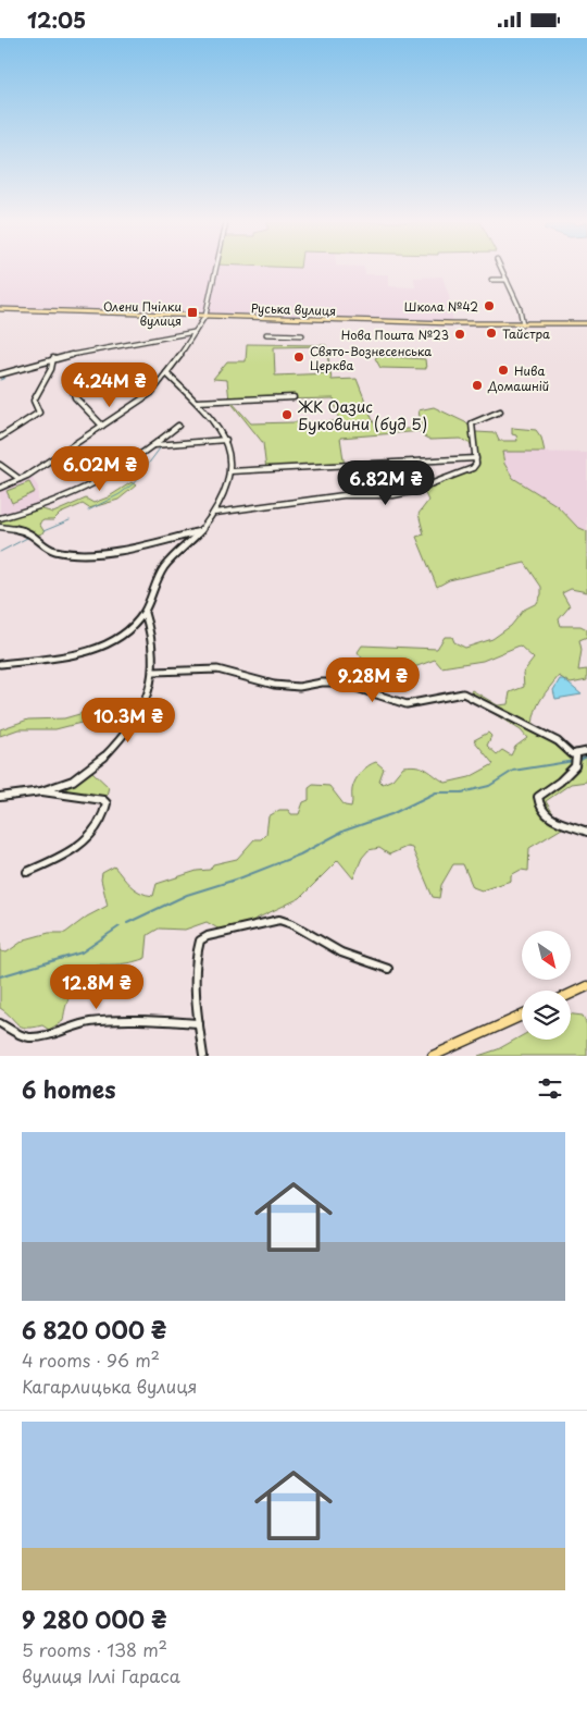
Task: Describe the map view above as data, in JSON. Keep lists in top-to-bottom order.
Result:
{
  "streets": {
    "main road": ["Руська вулиця"]
  },
  "places": {
    "other": [
      "Школа №42",
      "Тайстра",
      "Нова Пошта №23",
      "Свято-Вознесенська Церква",
      "Нива",
      "Домашній",
      "ЖК Оазис Буковини (буд 5)"
    ],
    "transit": ["Олени Пчілки вулиця"]
  },
  "north": "bottom right",
  "page": {
    "status": "12:05",
    "price": [
      "4.24M ₴",
      "6.02M ₴",
      "6.82M ₴",
      "9.28M ₴",
      "10.3M ₴",
      "12.8M ₴"
    ],
    "heading": "6 homes",
    "list": [
      {
        "name": "6 820 000 ₴",
        "note": "4 rooms · 96 m² · Кагарлицька вулиця"
      },
      {
        "name": "9 280 000 ₴",
        "note": "5 rooms · 138 m² · вулиця Іллі Гараса"
      }
    ]
  }
}
